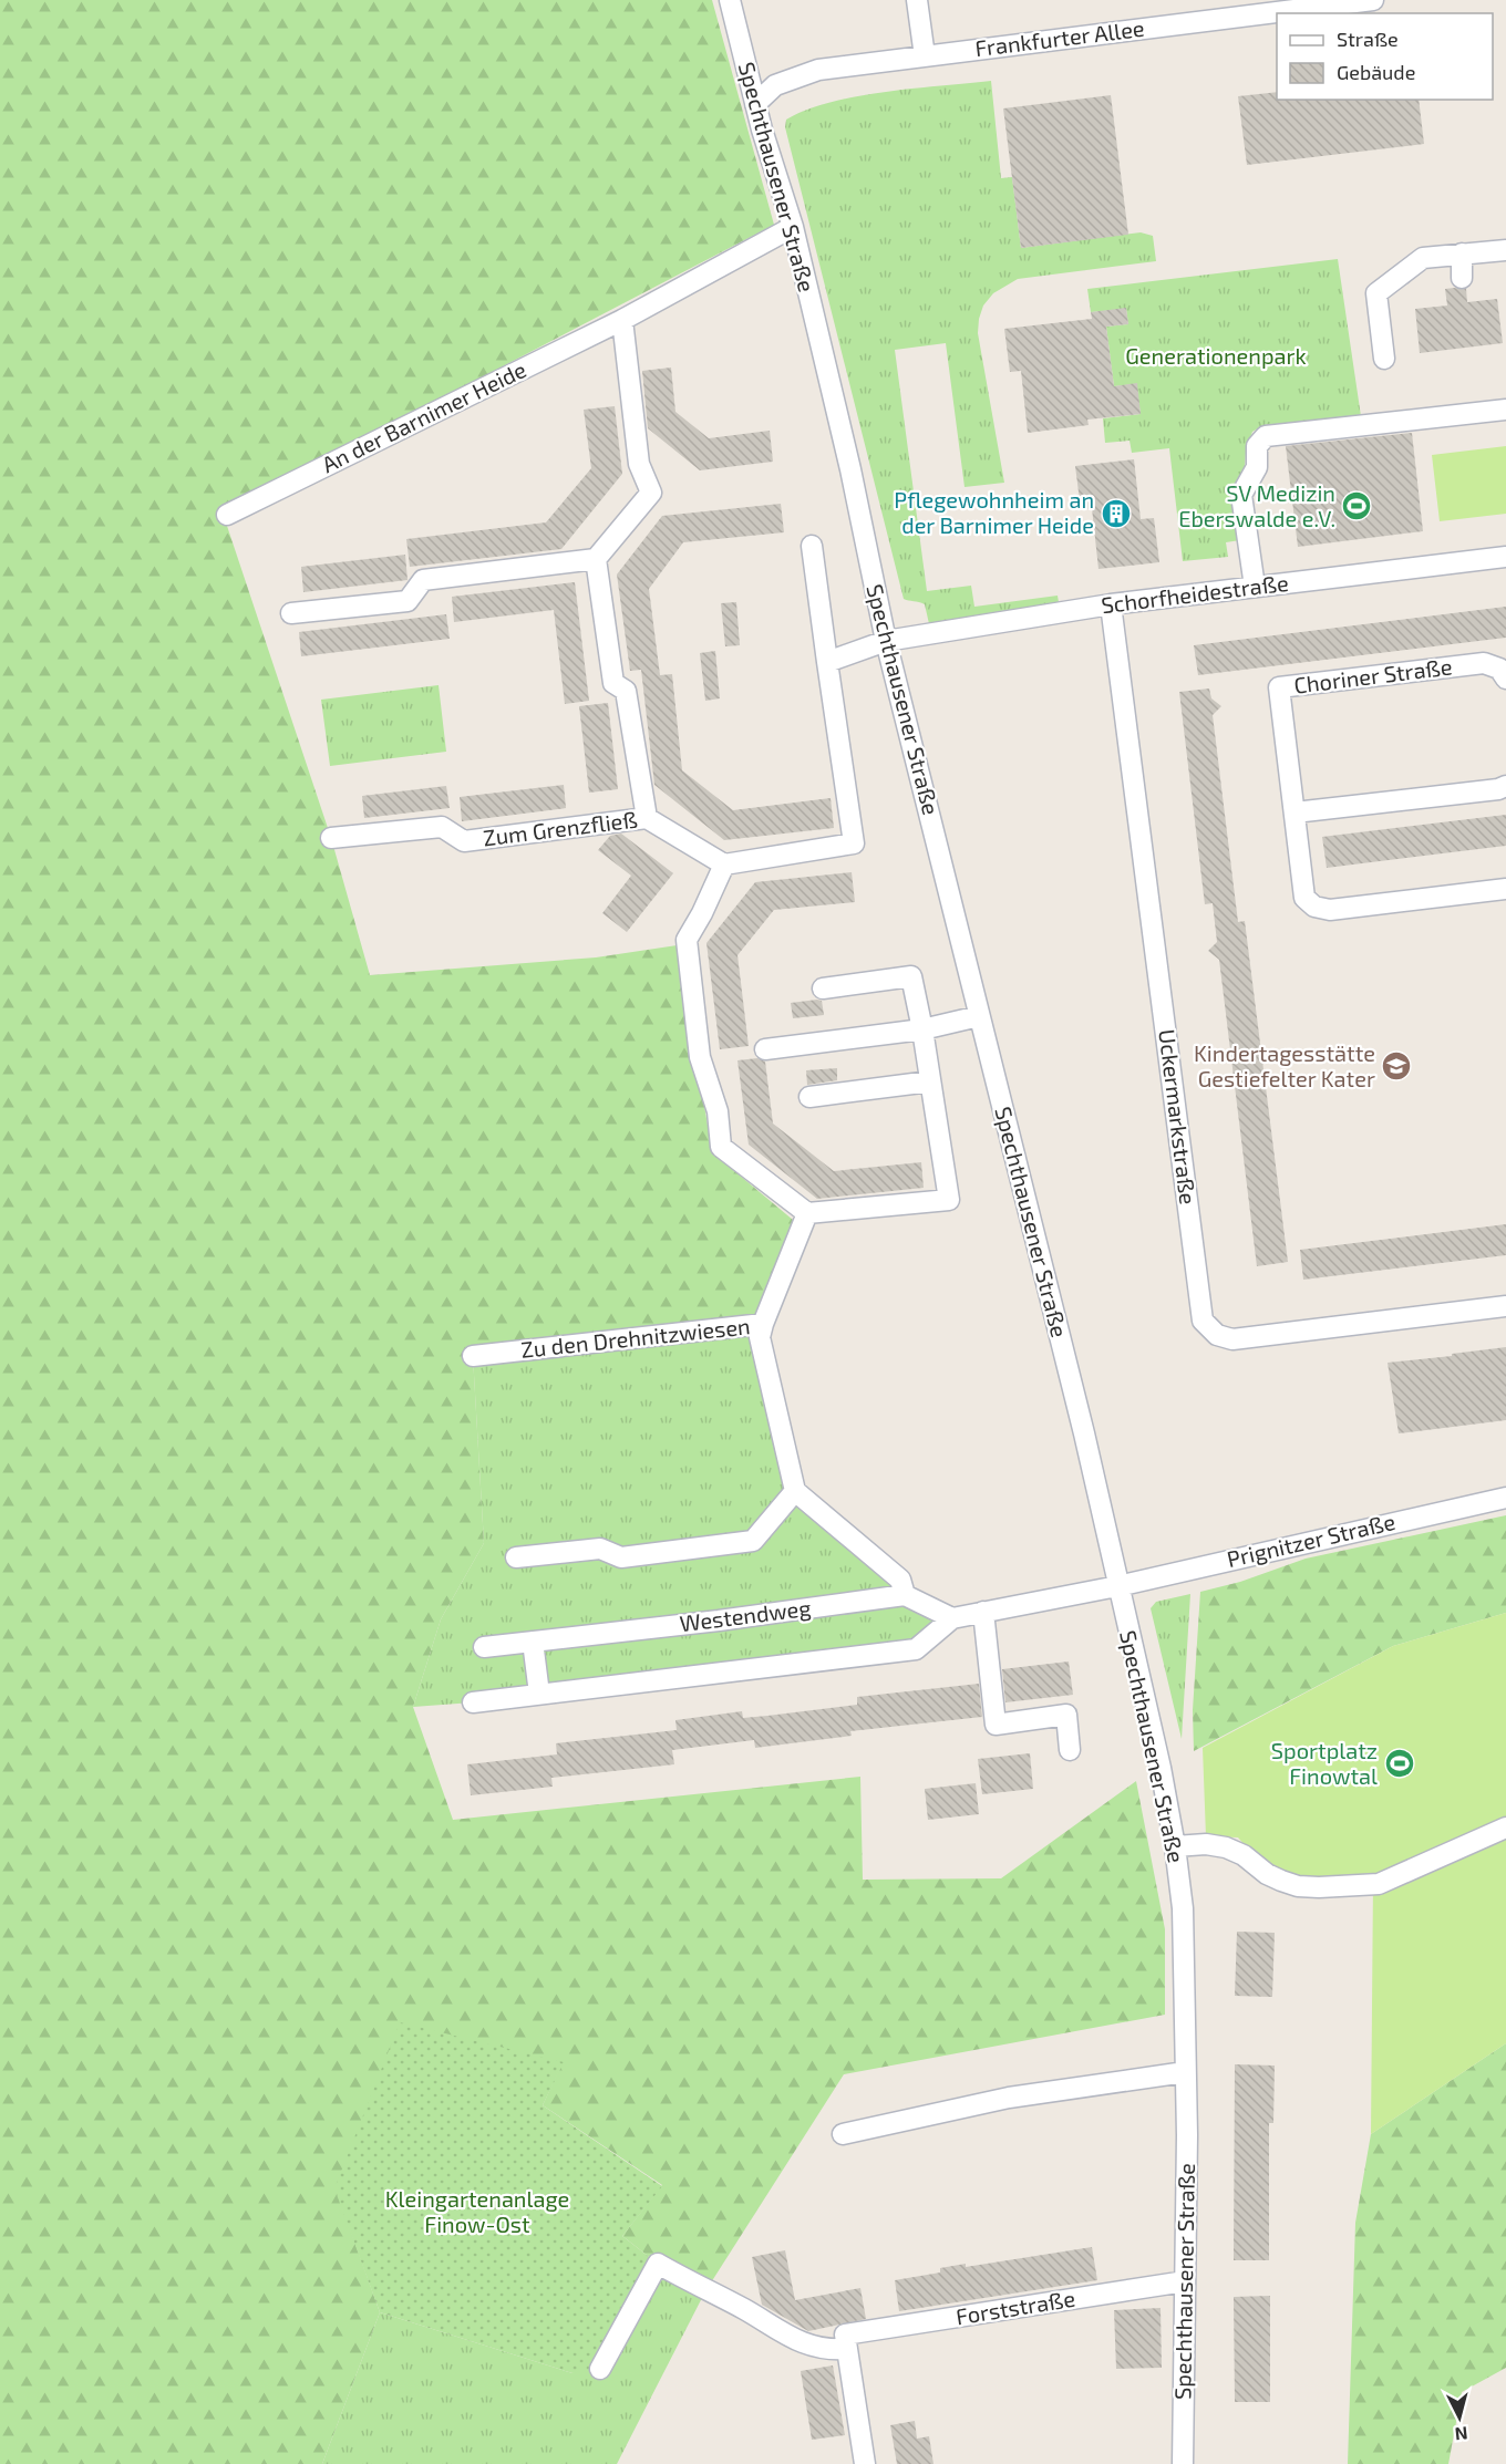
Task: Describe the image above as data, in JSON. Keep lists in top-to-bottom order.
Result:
{
  "streets": {
    "street": [
      "Frankfurter Allee",
      "Spechthausener Straße",
      "An der Barnimer Heide",
      "Schorfheidestraße",
      "Choriner Straße",
      "Zum Grenzfließ",
      "Uckermarkstraße",
      "Zu den Drehnitzwiesen",
      "Prignitzer Straße",
      "Westendweg",
      "Forststraße"
    ]
  },
  "crossings": [
    ["Frankfurter Allee", "Spechthausener Straße"],
    ["Spechthausener Straße", "An der Barnimer Heide"],
    ["Spechthausener Straße", "Schorfheidestraße"],
    ["Spechthausener Straße", "Prignitzer Straße"],
    ["Spechthausener Straße", "Forststraße"],
    ["Schorfheidestraße", "Uckermarkstraße"]
  ],
  "parks": ["Generationenpark", "Kleingartenanlage Finow-Ost"],
  "places": {
    "sports": ["SV Medizin Eberswalde e.V.", "Sportplatz Finowtal"],
    "building": ["Pflegewohnheim an der Barnimer Heide"],
    "school or university": ["Kindertagesstätte Gestiefelter Kater"]
  },
  "legend": ["Straße", "Gebäude"],
  "north": "bottom"
}
